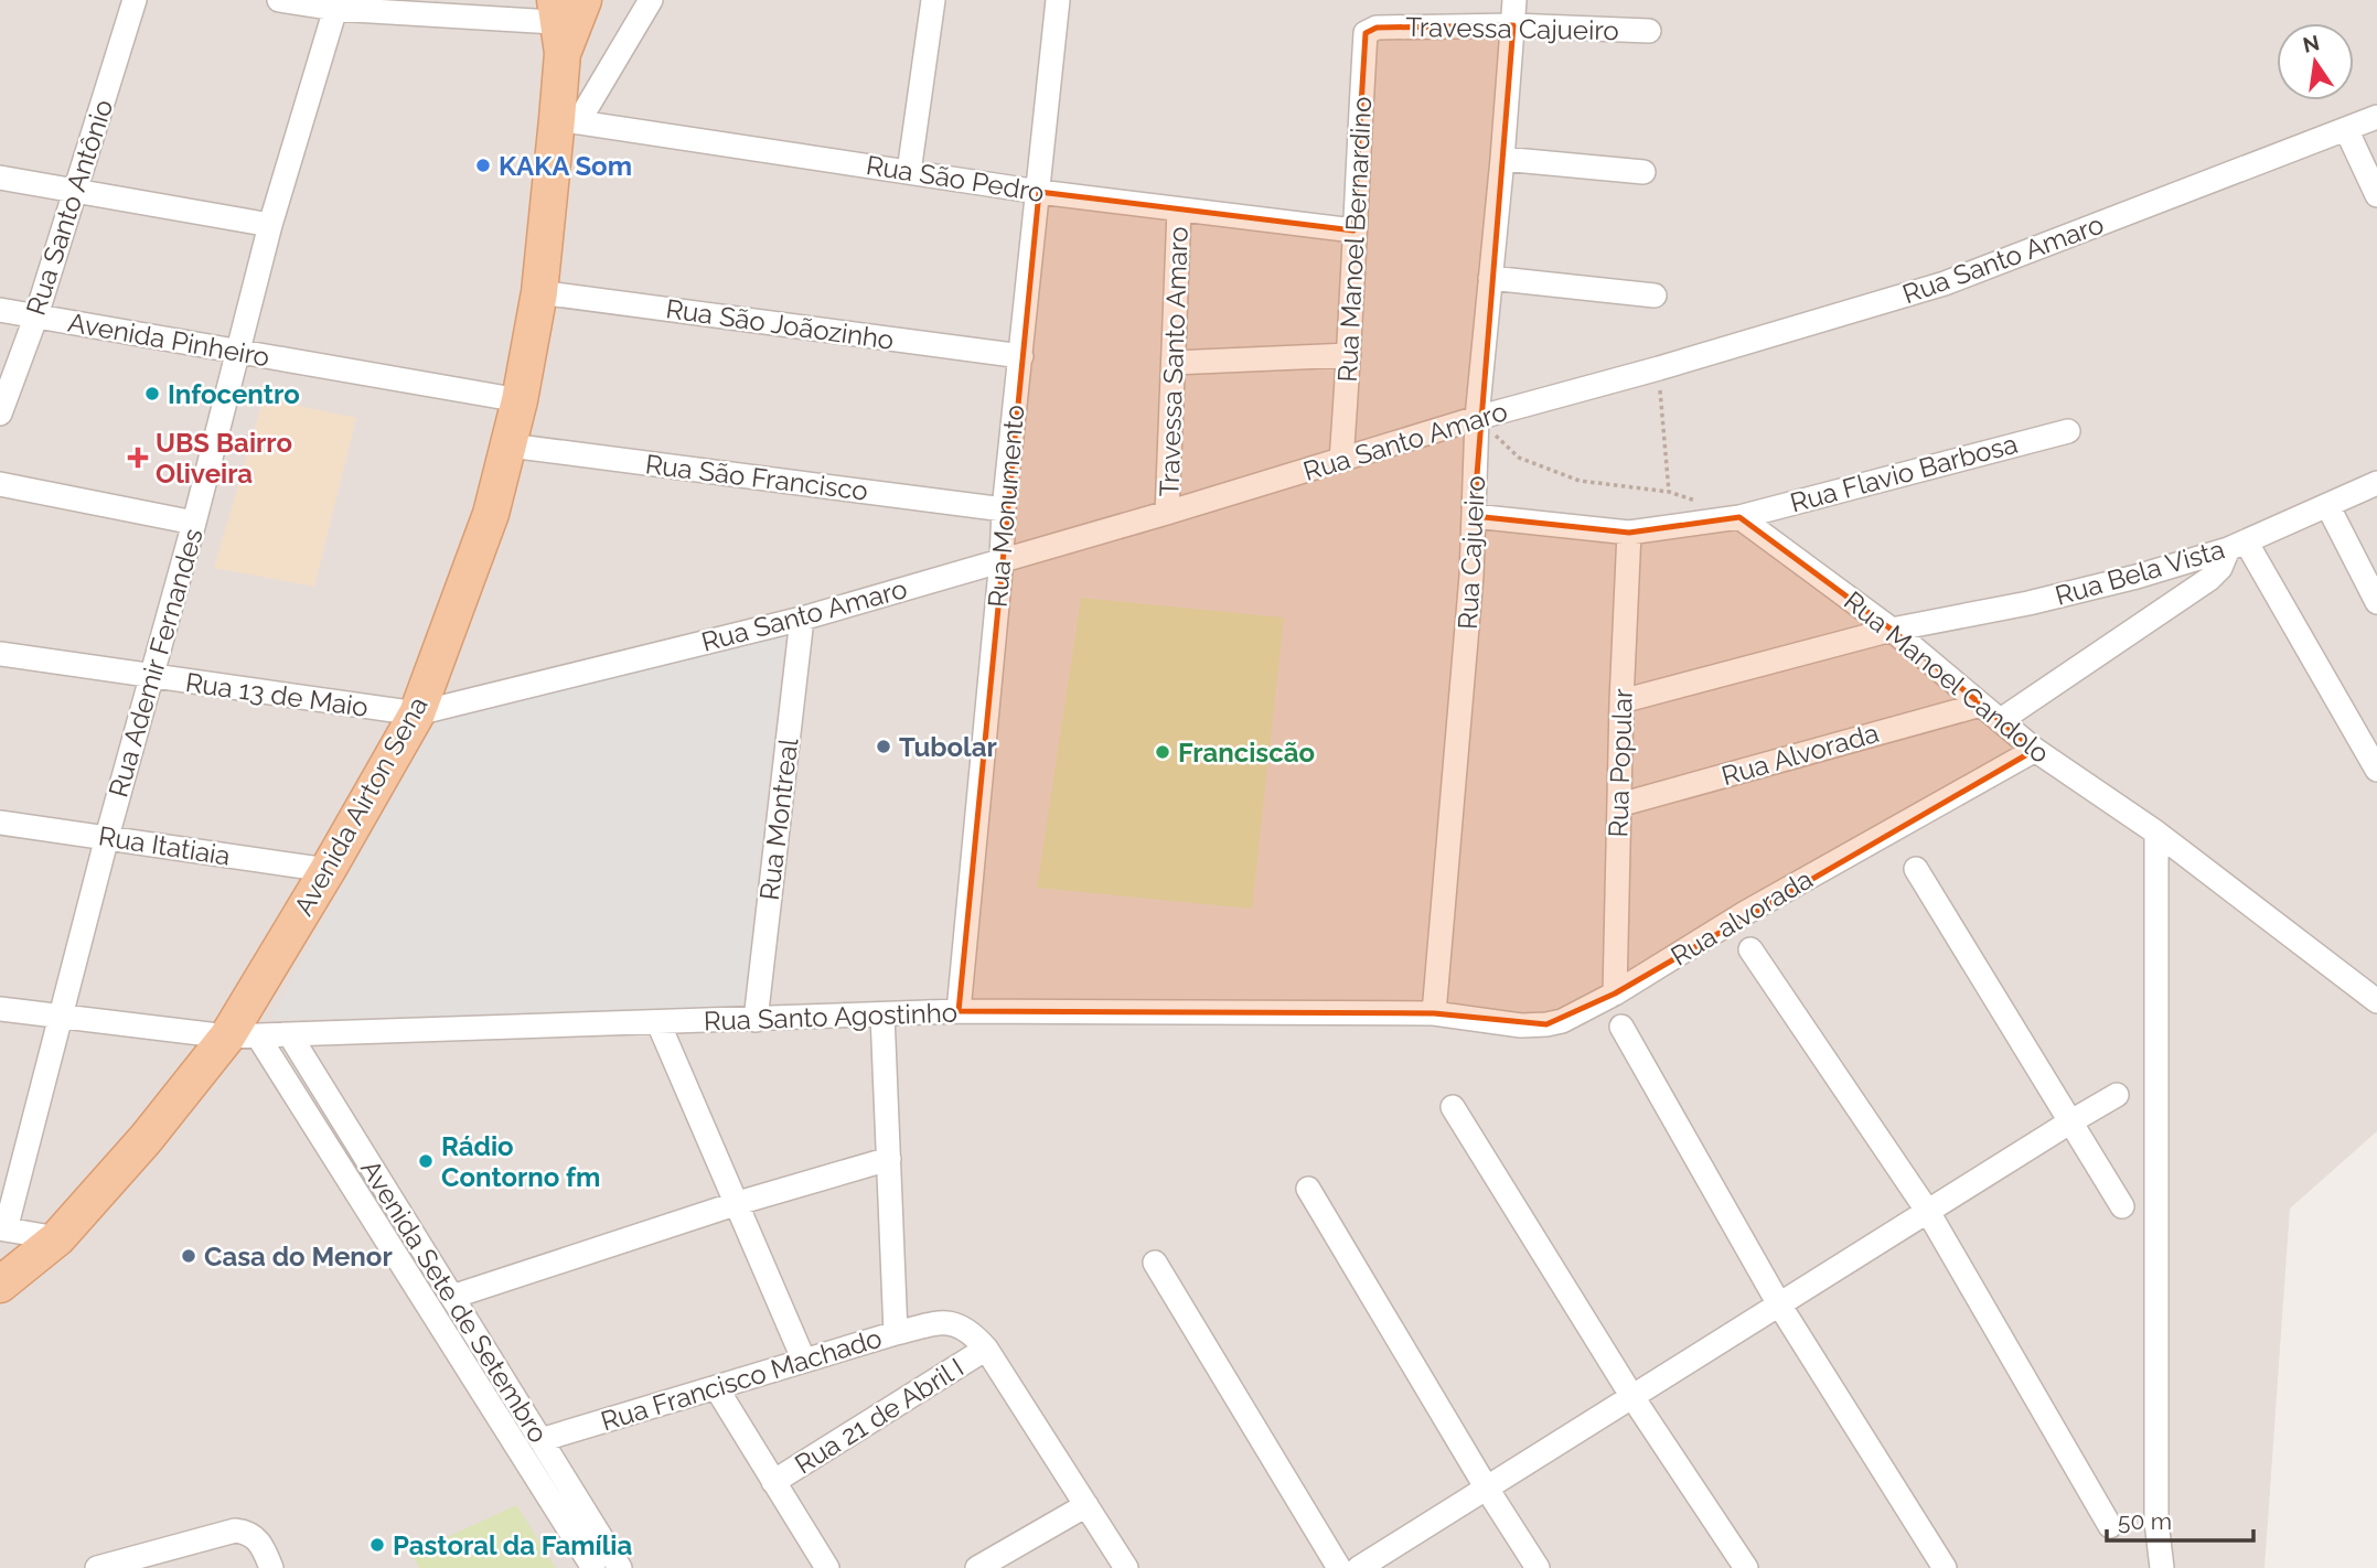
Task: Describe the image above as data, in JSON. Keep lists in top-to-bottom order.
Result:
{
  "streets": {
    "main road": ["Avenida Airton Sena"],
    "street": [
      "Travessa Cajueiro",
      "Rua São Pedro",
      "Rua Santo Antônio",
      "Rua Manoel Bernardino",
      "Rua Santo Amaro",
      "Rua São Joãozinho",
      "Avenida Pinheiro",
      "Travessa Santo Amaro",
      "Rua Flavio Barbosa",
      "Rua São Francisco",
      "Rua Monumento",
      "Rua Cajueiro",
      "Rua Bela Vista",
      "Rua Ademir Fernandes",
      "Rua Manoel Candolo",
      "Rua 13 de Maio",
      "Rua Alvorada",
      "Rua Popular",
      "Rua Montreal",
      "Rua Itatiaia",
      "Rua alvorada",
      "Rua Santo Agostinho",
      "Avenida Sete de Setembro",
      "Rua Francisco Machado",
      "Rua 21 de Abril I"
    ]
  },
  "crossings": [
    ["Travessa Cajueiro", "Rua Manoel Bernardino"],
    ["Travessa Cajueiro", "Rua Cajueiro"],
    ["Rua São Pedro", "Rua Manoel Bernardino"],
    ["Rua São Pedro", "Travessa Santo Amaro"],
    ["Rua São Pedro", "Rua Monumento"],
    ["Rua São Pedro", "Avenida Airton Sena"],
    ["Rua Santo Antônio", "Avenida Pinheiro"],
    ["Rua Manoel Bernardino", "Rua Santo Amaro"],
    ["Rua Santo Amaro", "Travessa Santo Amaro"],
    ["Rua Santo Amaro", "Rua Monumento"],
    ["Rua Santo Amaro", "Rua Cajueiro"],
    ["Rua Santo Amaro", "Rua 13 de Maio"],
    ["Rua Santo Amaro", "Avenida Airton Sena"],
    ["Rua Santo Amaro", "Rua Montreal"],
    ["Rua São Joãozinho", "Rua Monumento"],
    ["Rua São Joãozinho", "Avenida Airton Sena"],
    ["Avenida Pinheiro", "Rua Ademir Fernandes"],
    ["Avenida Pinheiro", "Avenida Airton Sena"],
    ["Rua Flavio Barbosa", "Rua Cajueiro"],
    ["Rua Flavio Barbosa", "Rua Manoel Candolo"],
    ["Rua Flavio Barbosa", "Rua Popular"],
    ["Rua São Francisco", "Rua Monumento"],
    ["Rua São Francisco", "Avenida Airton Sena"],
    ["Rua Monumento", "Rua Santo Agostinho"],
    ["Rua Cajueiro", "Rua alvorada"],
    ["Rua Cajueiro", "Rua Santo Agostinho"],
    ["Rua Bela Vista", "Rua Manoel Candolo"],
    ["Rua Bela Vista", "Rua Popular"],
    ["Rua Ademir Fernandes", "Rua 13 de Maio"],
    ["Rua Ademir Fernandes", "Rua Itatiaia"],
    ["Rua Ademir Fernandes", "Rua Santo Agostinho"],
    ["Rua Manoel Candolo", "Rua Alvorada"],
    ["Rua Manoel Candolo", "Rua alvorada"],
    ["Rua 13 de Maio", "Avenida Airton Sena"],
    ["Rua Alvorada", "Rua Popular"],
    ["Rua Popular", "Rua alvorada"],
    ["Avenida Airton Sena", "Rua Itatiaia"],
    ["Avenida Airton Sena", "Rua Santo Agostinho"],
    ["Avenida Airton Sena", "Avenida Sete de Setembro"],
    ["Rua Montreal", "Rua Santo Agostinho"],
    ["Rua alvorada", "Rua Santo Agostinho"],
    ["Rua Santo Agostinho", "Avenida Sete de Setembro"],
    ["Avenida Sete de Setembro", "Rua Francisco Machado"],
    ["Rua Francisco Machado", "Rua 21 de Abril I"]
  ],
  "places": {
    "other": [
      "KAKA Som",
      "Infocentro",
      "Tubolar",
      "Franciscão",
      "Rádio Contorno fm",
      "Casa do Menor",
      "Pastoral da Família"
    ],
    "health": ["UBS Bairro Oliveira"]
  },
  "scale_bar": "50 m",
  "north": "top"
}
